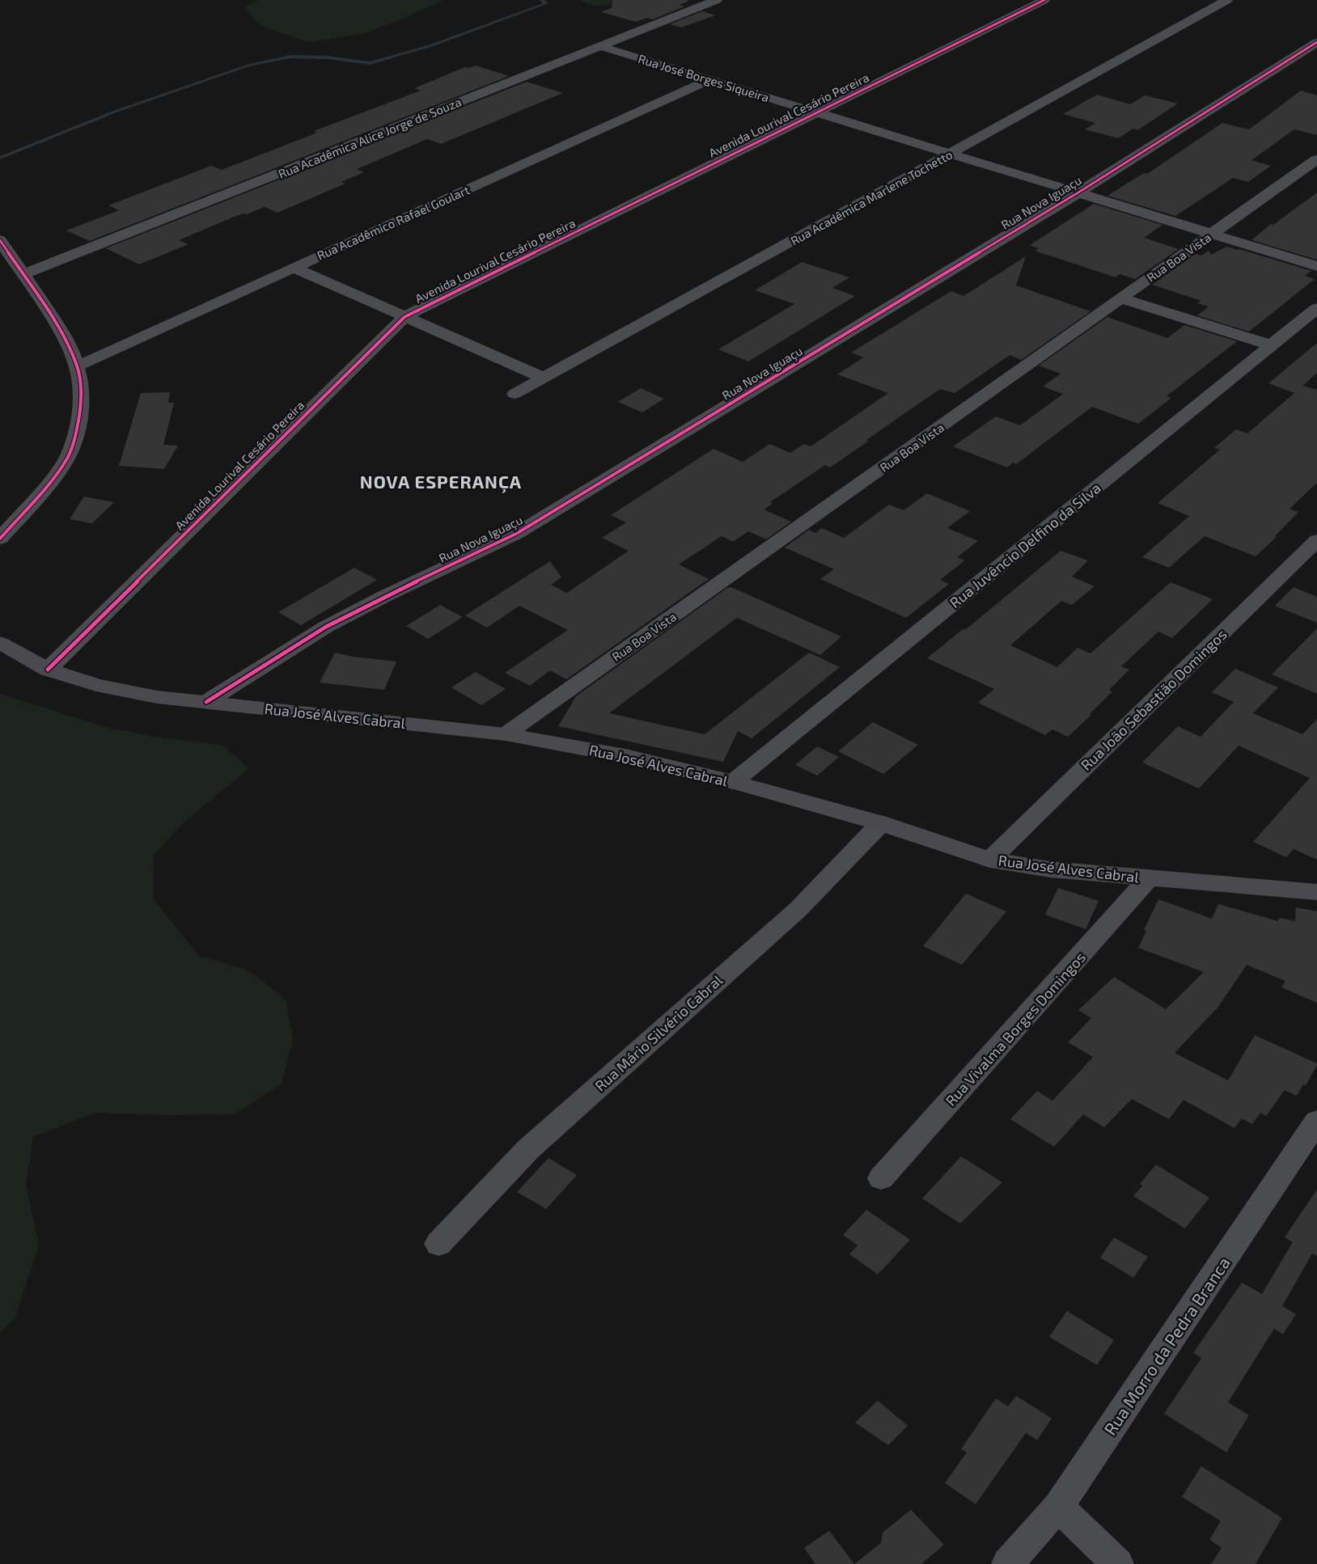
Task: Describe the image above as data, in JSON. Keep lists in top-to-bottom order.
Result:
{
  "streets": {
    "main road": ["Rua José Alves Cabral"],
    "street": [
      "Rua José Borges Siqueira",
      "Avenida Lourival Cesário Pereira",
      "Rua Acadêmica Alice Jorge de Souza",
      "Rua Acadêmica Marlene Tochetto",
      "Rua Nova Iguaçu",
      "Rua Acadêmico Rafael Goulart",
      "Rua Boa Vista",
      "Rua Juvêncio Delfino da Silva",
      "Rua João Sebastião Domingos",
      "Rua Vivalma Borges Domingos",
      "Rua Mário Silvério Cabral",
      "Rua Morro da Pedra Branca"
    ]
  },
  "crossings": [
    ["Rua José Borges Siqueira", "Avenida Lourival Cesário Pereira"],
    ["Rua José Borges Siqueira", "Rua Acadêmica Alice Jorge de Souza"],
    ["Rua José Borges Siqueira", "Rua Acadêmica Marlene Tochetto"],
    ["Rua José Borges Siqueira", "Rua Nova Iguaçu"],
    ["Rua José Borges Siqueira", "Rua Acadêmico Rafael Goulart"],
    ["Rua José Borges Siqueira", "Rua Boa Vista"],
    ["Avenida Lourival Cesário Pereira", "Rua José Alves Cabral"],
    ["Rua Nova Iguaçu", "Rua José Alves Cabral"],
    ["Rua Boa Vista", "Rua José Alves Cabral"],
    ["Rua Juvêncio Delfino da Silva", "Rua José Alves Cabral"],
    ["Rua João Sebastião Domingos", "Rua José Alves Cabral"],
    ["Rua José Alves Cabral", "Rua Vivalma Borges Domingos"],
    ["Rua José Alves Cabral", "Rua Mário Silvério Cabral"]
  ],
  "districts": ["NOVA ESPERANÇA"]
}
